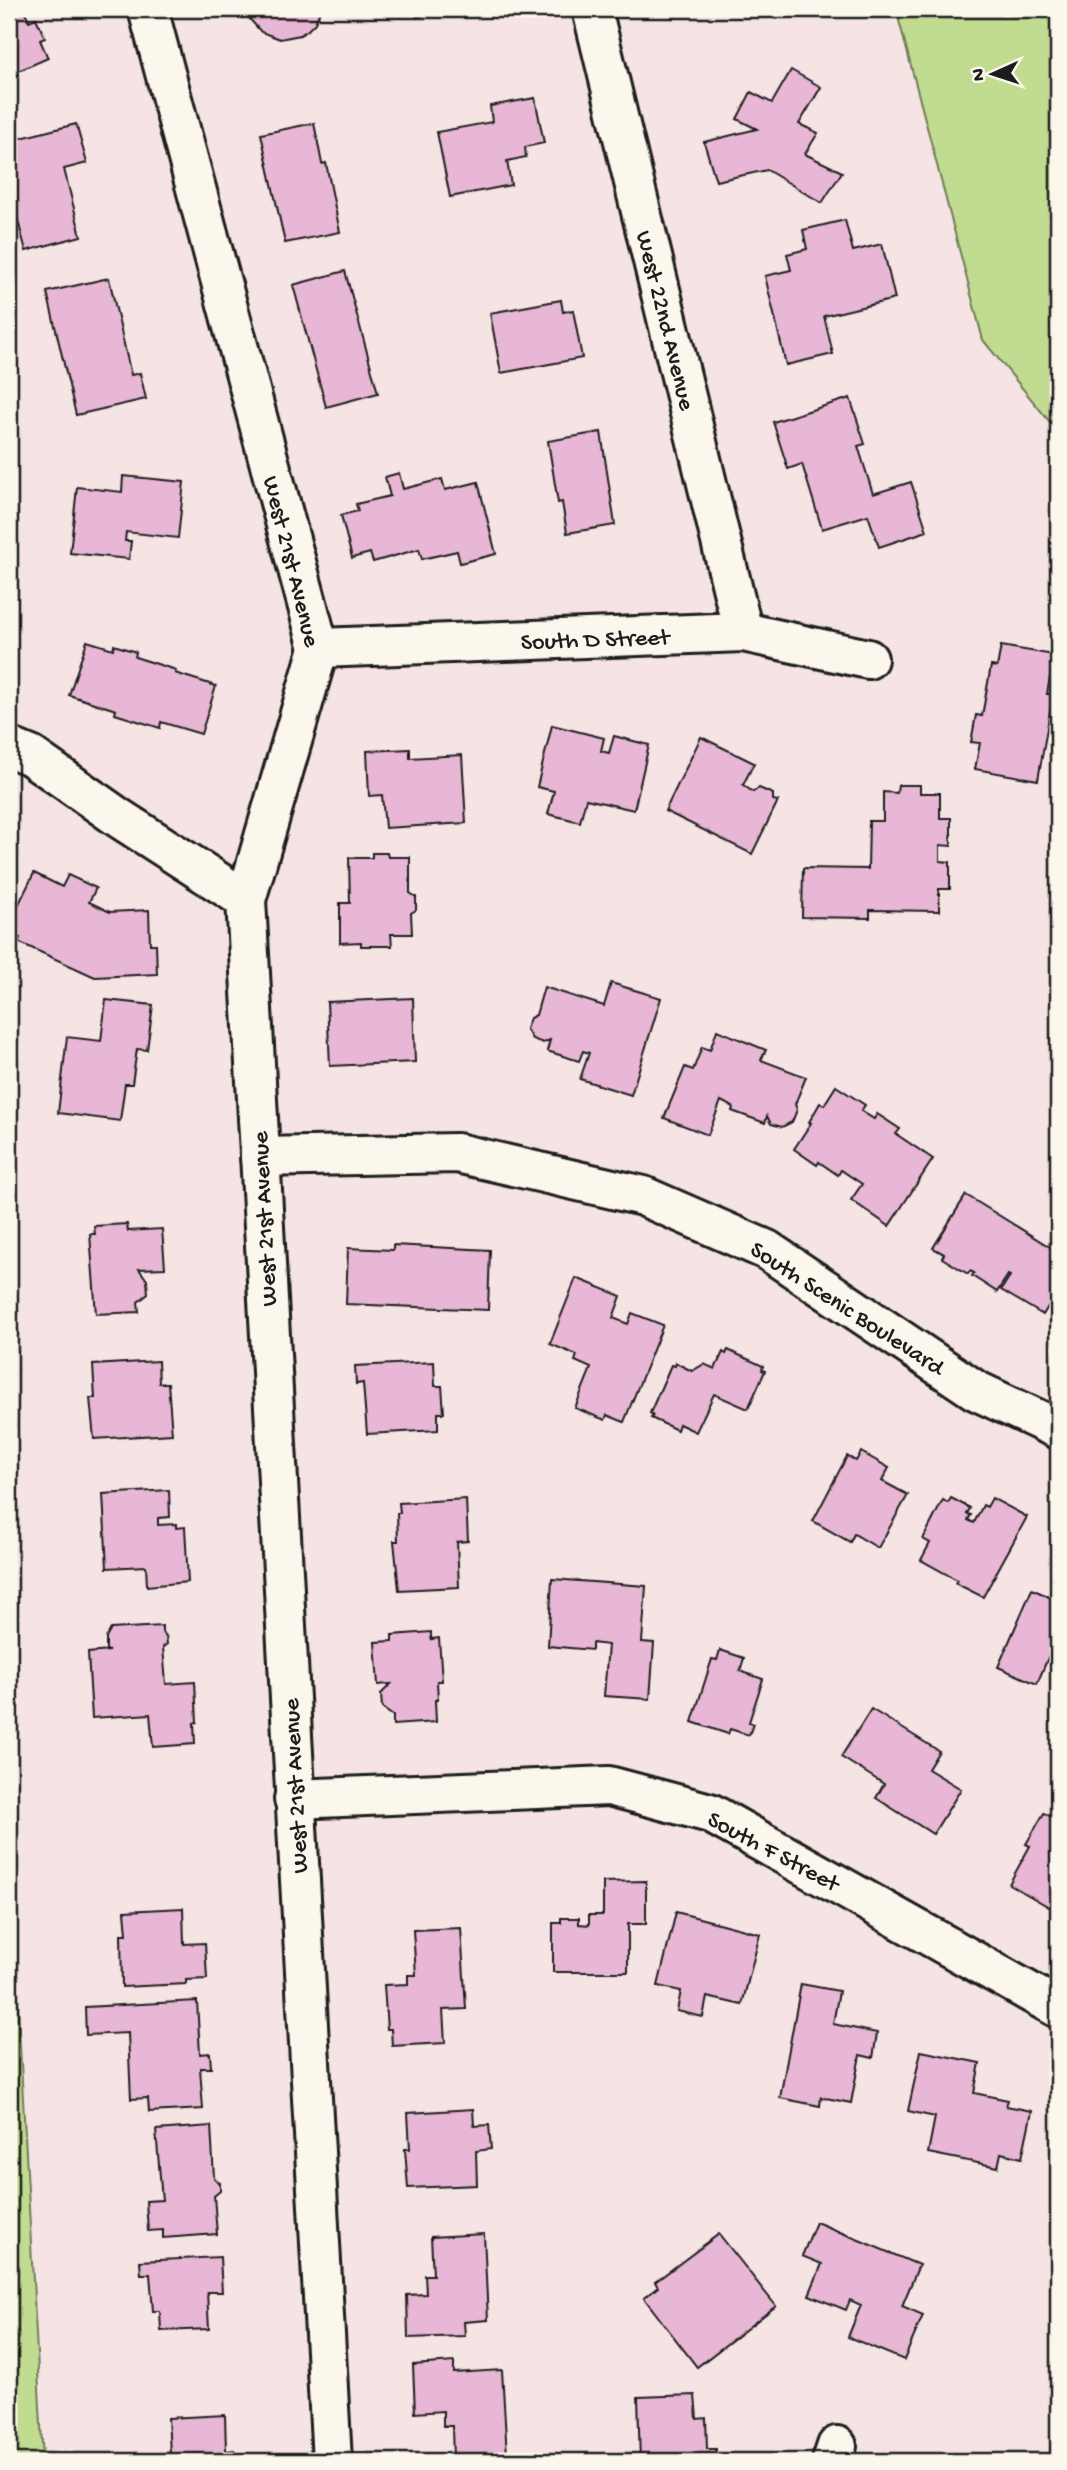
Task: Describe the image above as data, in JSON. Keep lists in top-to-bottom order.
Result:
{
  "streets": {
    "street": [
      "West 22nd Avenue",
      "West 21st Avenue",
      "South D Street",
      "South Scenic Boulevard",
      "South F Street"
    ]
  },
  "crossings": [
    ["West 22nd Avenue", "South D Street"],
    ["West 21st Avenue", "South D Street"],
    ["West 21st Avenue", "South Scenic Boulevard"],
    ["West 21st Avenue", "South F Street"]
  ],
  "north": "left"
}
